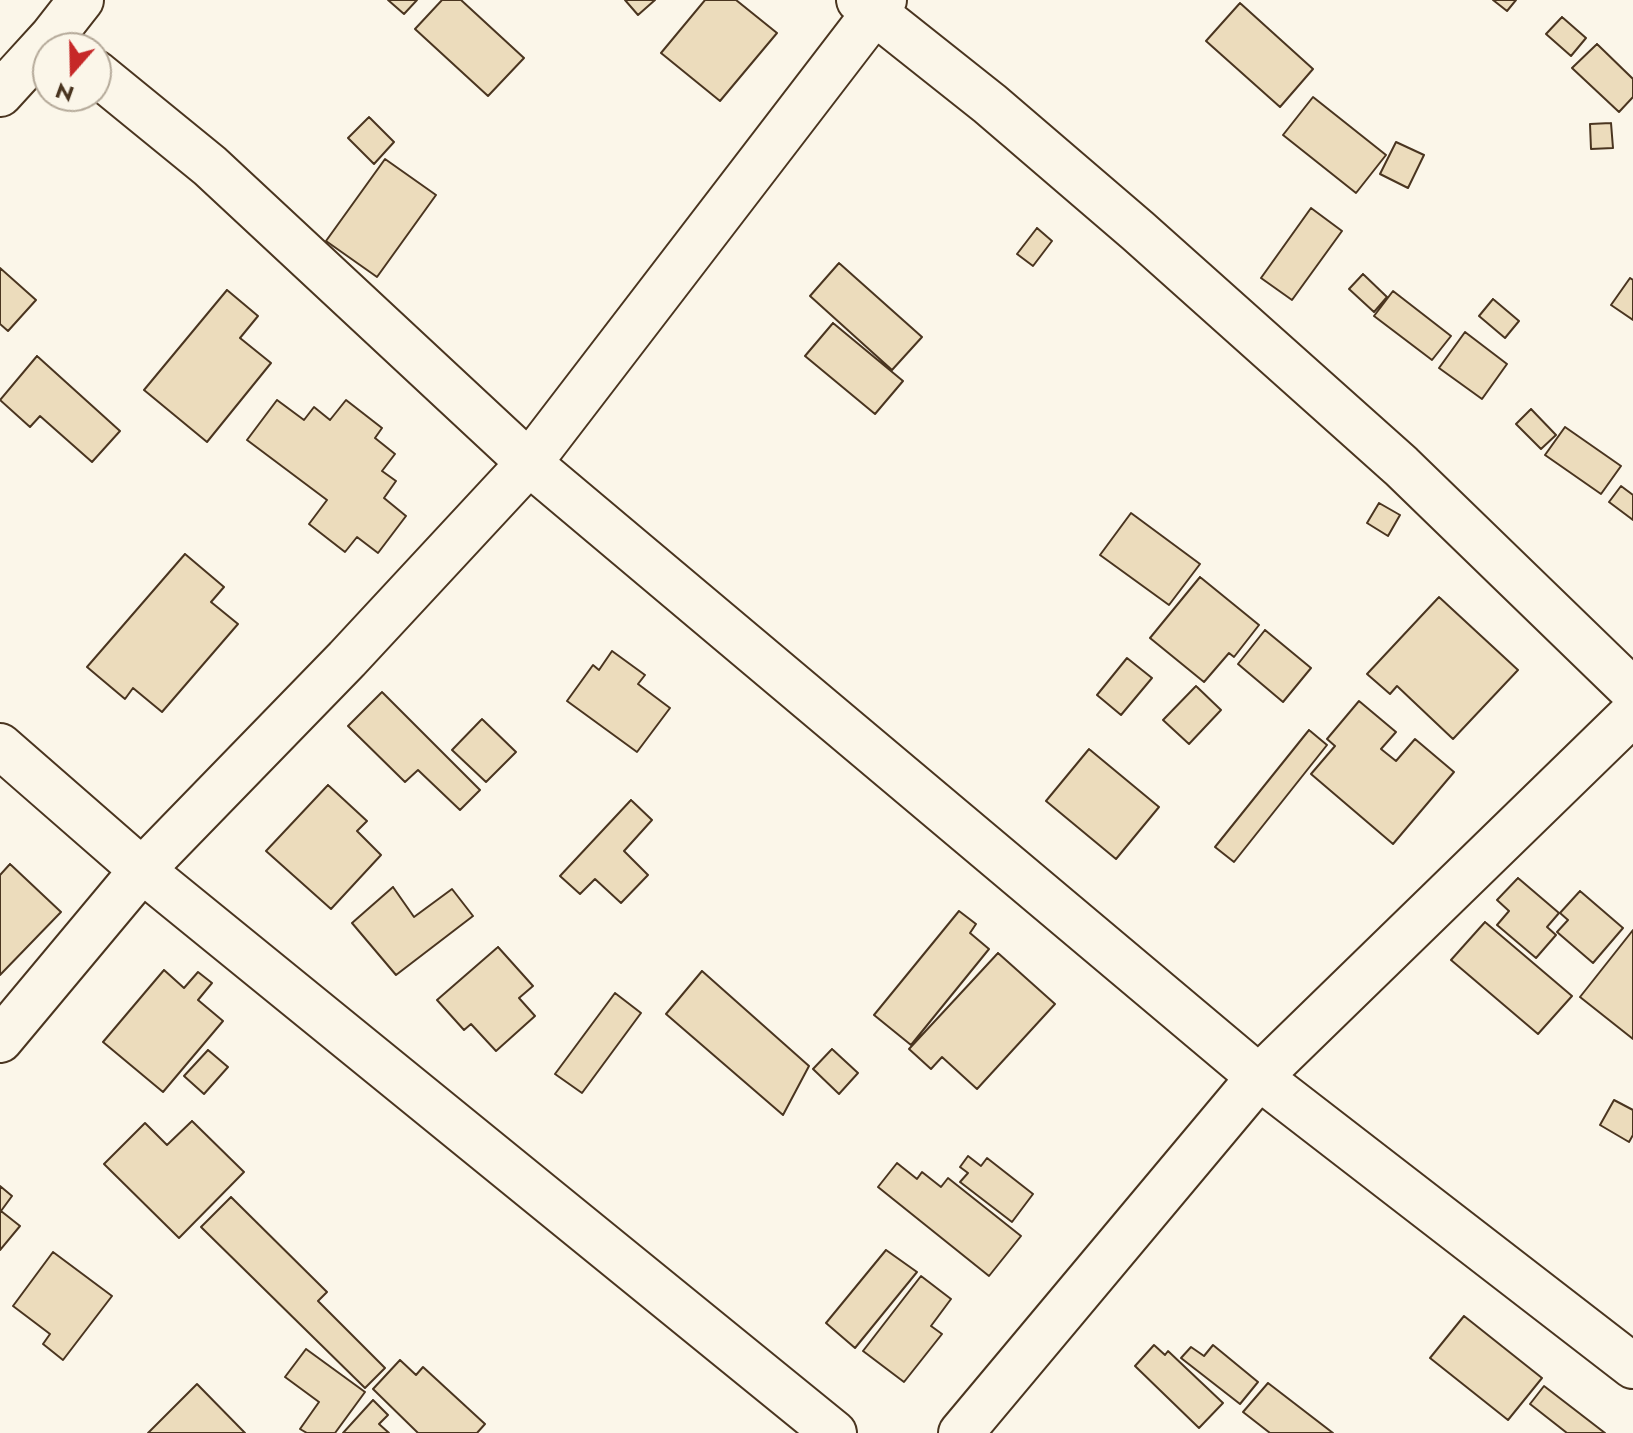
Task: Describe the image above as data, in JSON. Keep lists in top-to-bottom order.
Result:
{
  "north": "bottom"
}
